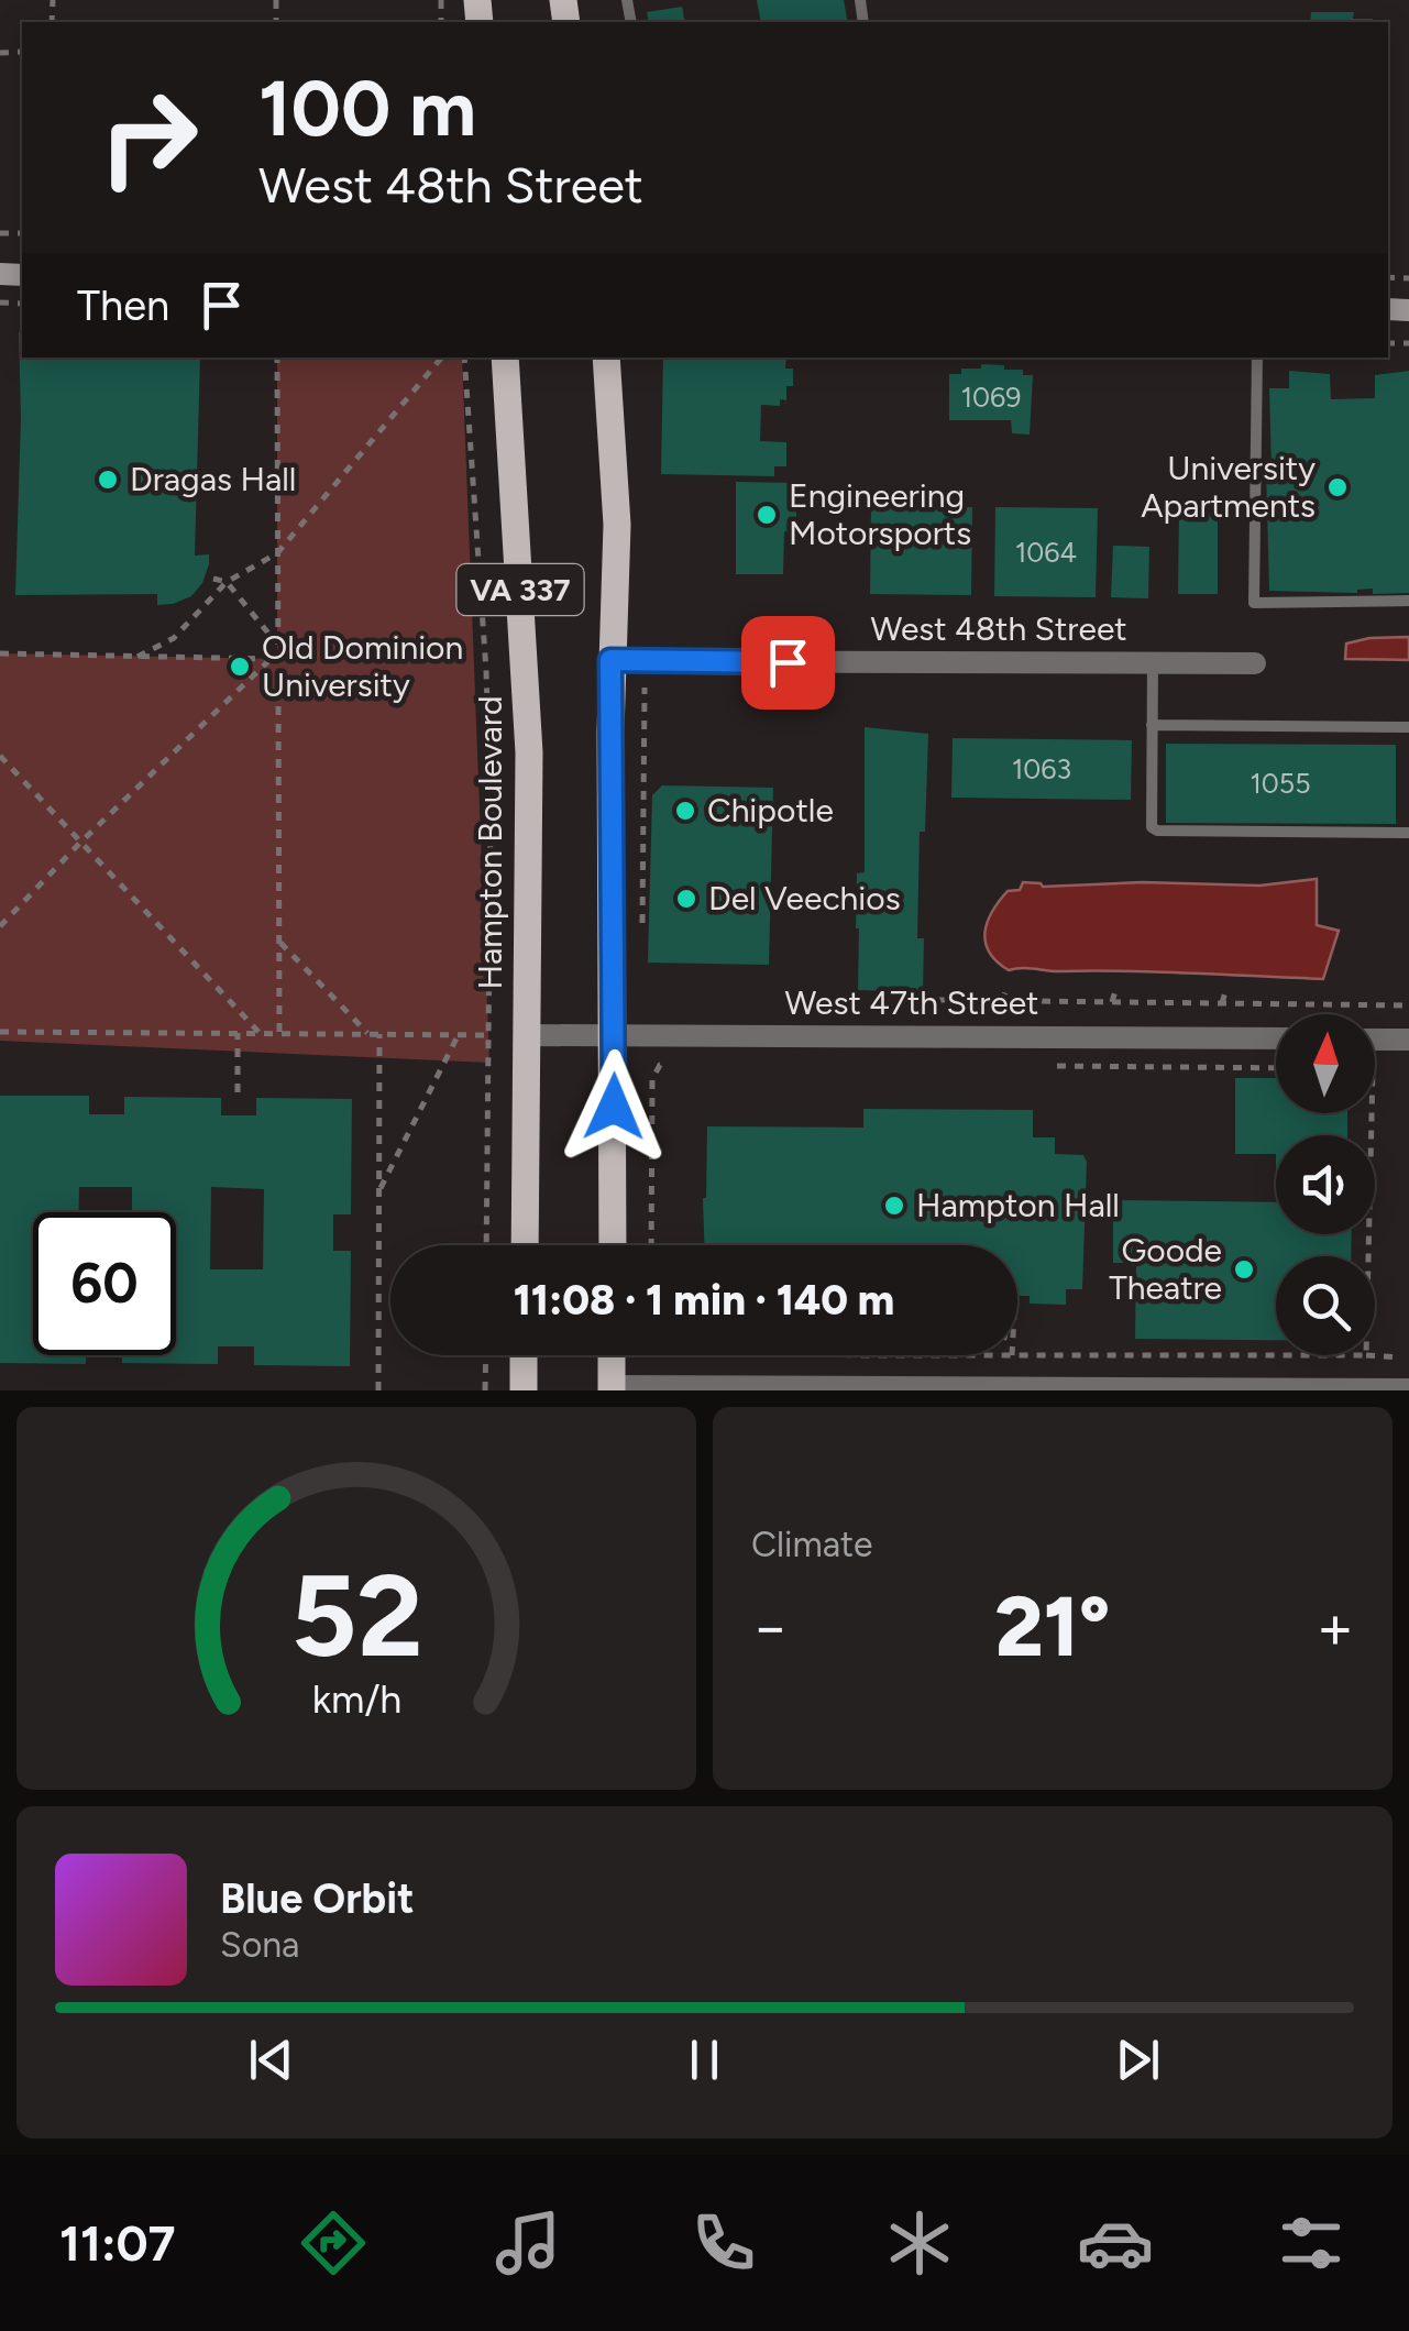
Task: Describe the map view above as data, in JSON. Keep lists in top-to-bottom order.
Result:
{
  "streets": {
    "main road": ["VA 337", "Hampton Boulevard"],
    "street": ["West 48th Street", "West 47th Street"]
  },
  "crossings": [
    ["VA 337", "West 48th Street"],
    ["VA 337", "West 47th Street"],
    ["Hampton Boulevard", "West 47th Street"]
  ],
  "places": [
    "Dragas Hall",
    "University Apartments",
    "Engineering Motorsports",
    "Old Dominion University",
    "Chipotle",
    "Del Veechios",
    "Hampton Hall",
    "Goode Theatre"
  ],
  "house_numbers": [
    "1069",
    "1064",
    "1063",
    "1055"
  ],
  "north": "top",
  "page": {
    "turn": ["100 m", "West 48th Street"],
    "then": "Then",
    "limit": "60",
    "trip": "11:08 · 1 min · 140 m",
    "tile": "Climate",
    "heat": ["−", "21°", "+"],
    "song": ["Blue Orbit", "Sona"],
    "tabs": "11:07",
    "gauge": ["52", "km/h"]
  }
}
